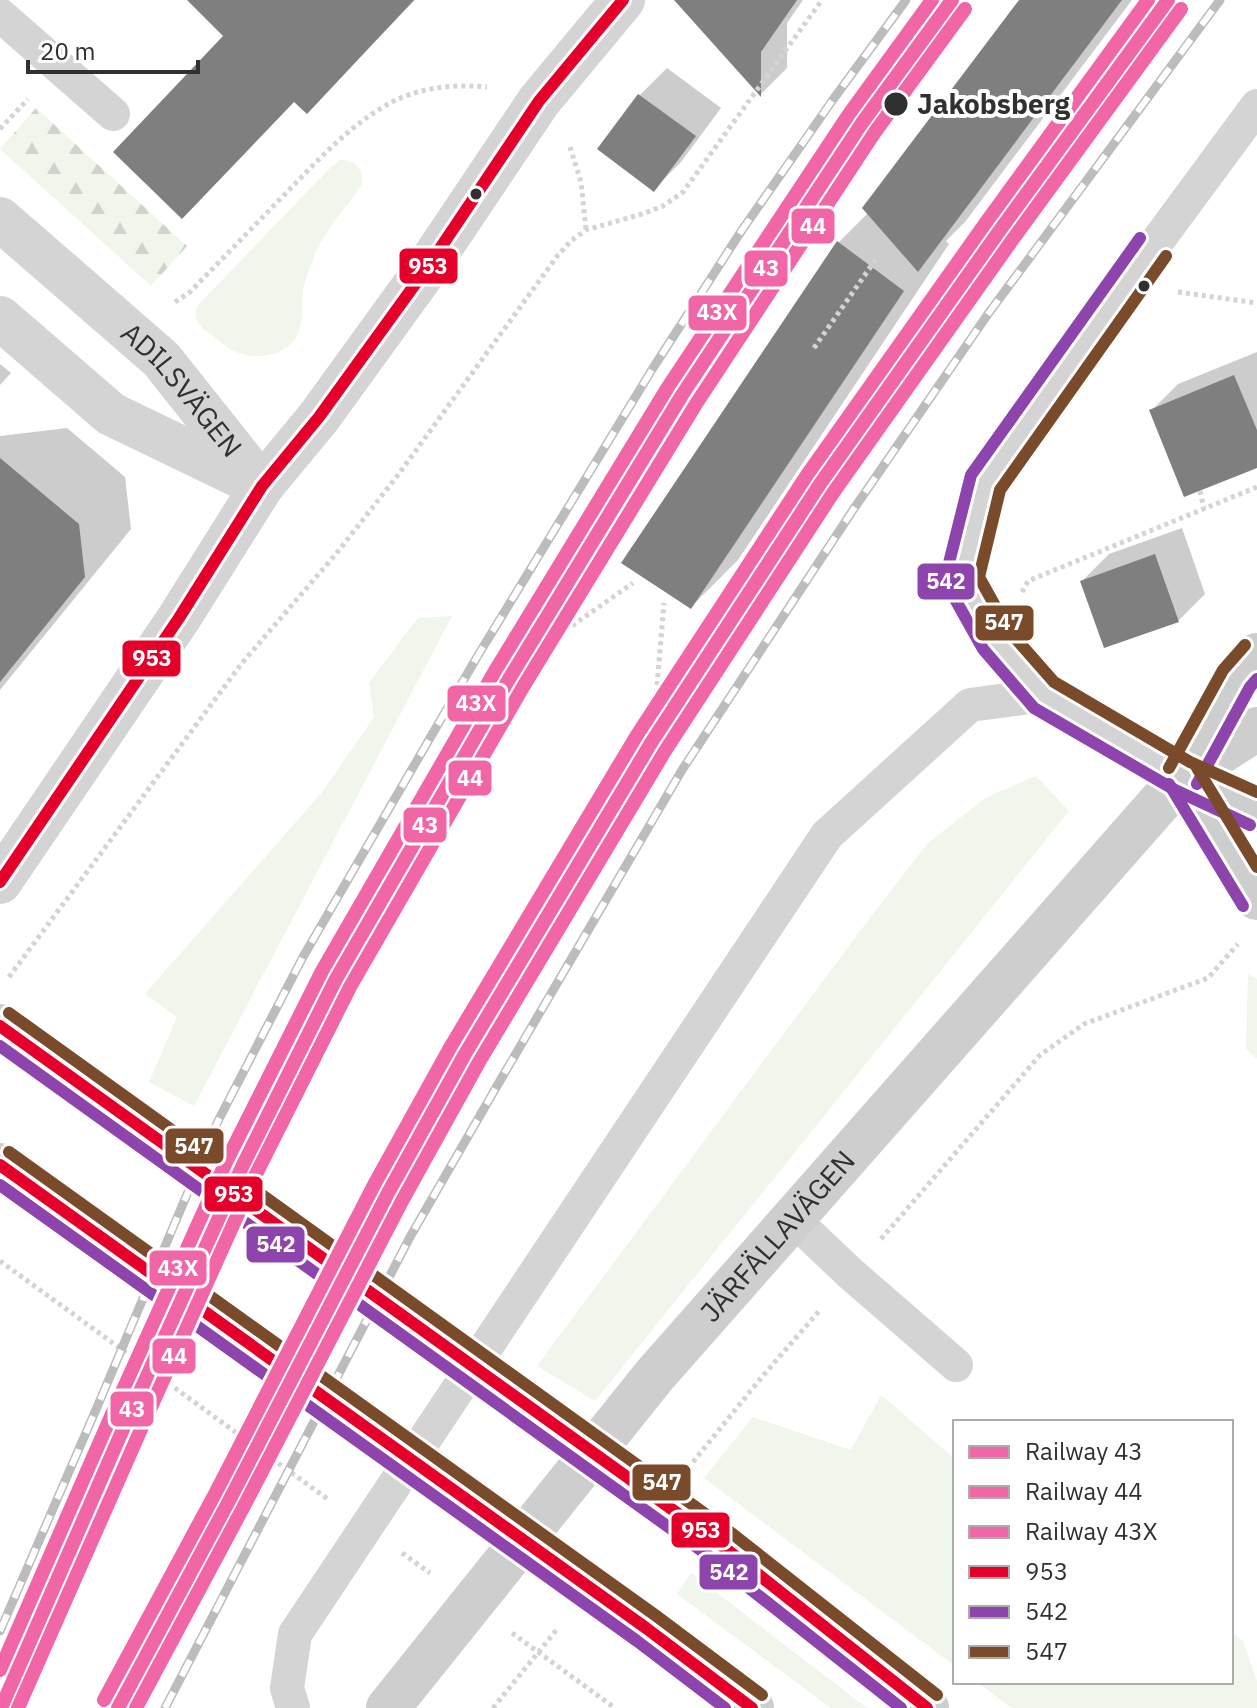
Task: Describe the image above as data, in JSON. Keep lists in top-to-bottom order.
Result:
{
  "streets": {
    "main road": ["JÄRFÄLLAVÄGEN"],
    "street": ["ADILSVÄGEN"]
  },
  "places": ["Jakobsberg"],
  "lines": [
    "rail line 43",
    "rail line 43X",
    "transit line 953",
    "rail line 44",
    "transit line 542",
    "transit line 547"
  ],
  "legend": [
    "Railway 43",
    "Railway 44",
    "Railway 43X",
    "953",
    "542",
    "547"
  ],
  "scale_bar": "20 m"
}
